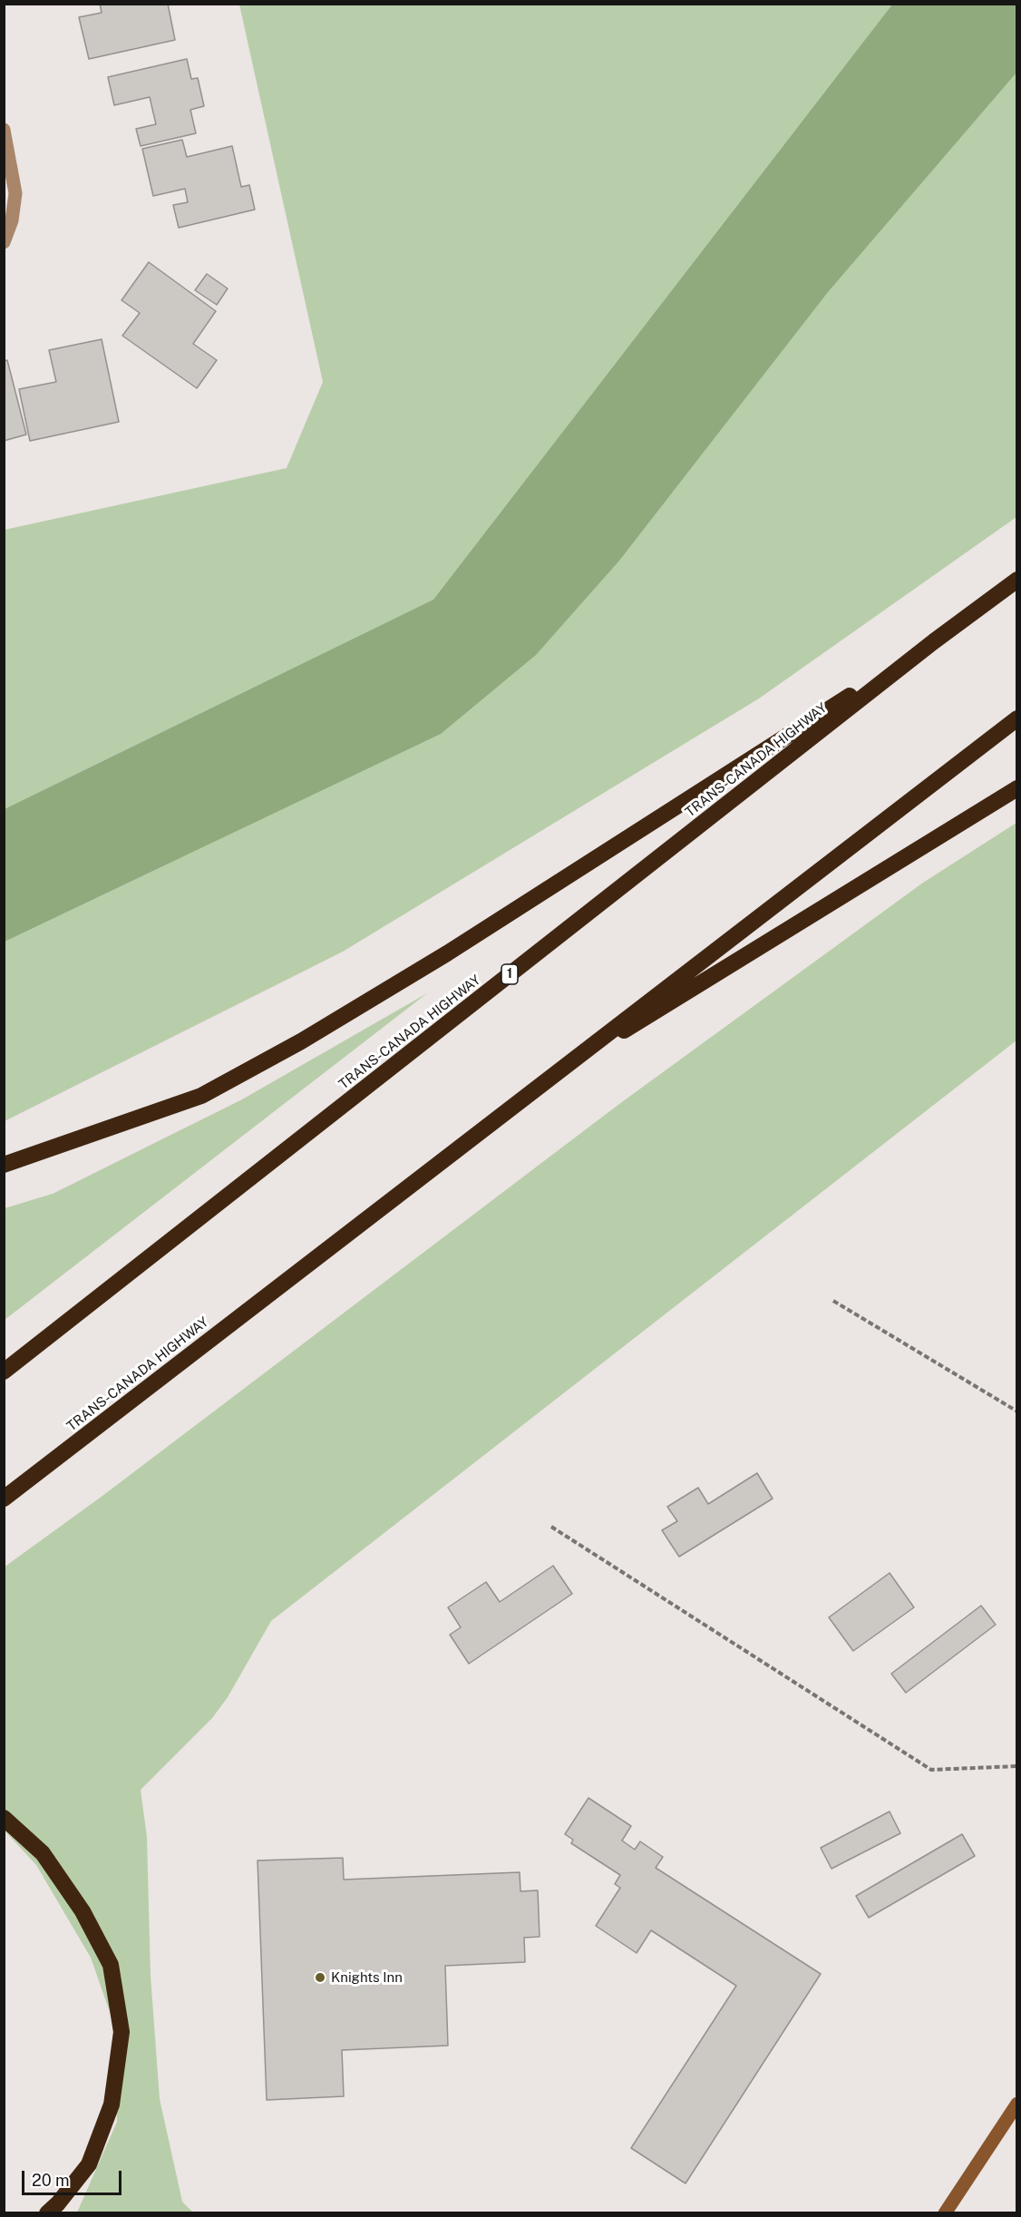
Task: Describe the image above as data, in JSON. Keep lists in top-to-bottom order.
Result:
{
  "streets": {
    "highway": ["TRANS-CANADA HIGHWAY", "1"]
  },
  "places": ["Knights Inn"],
  "scale_bar": "20 m"
}
